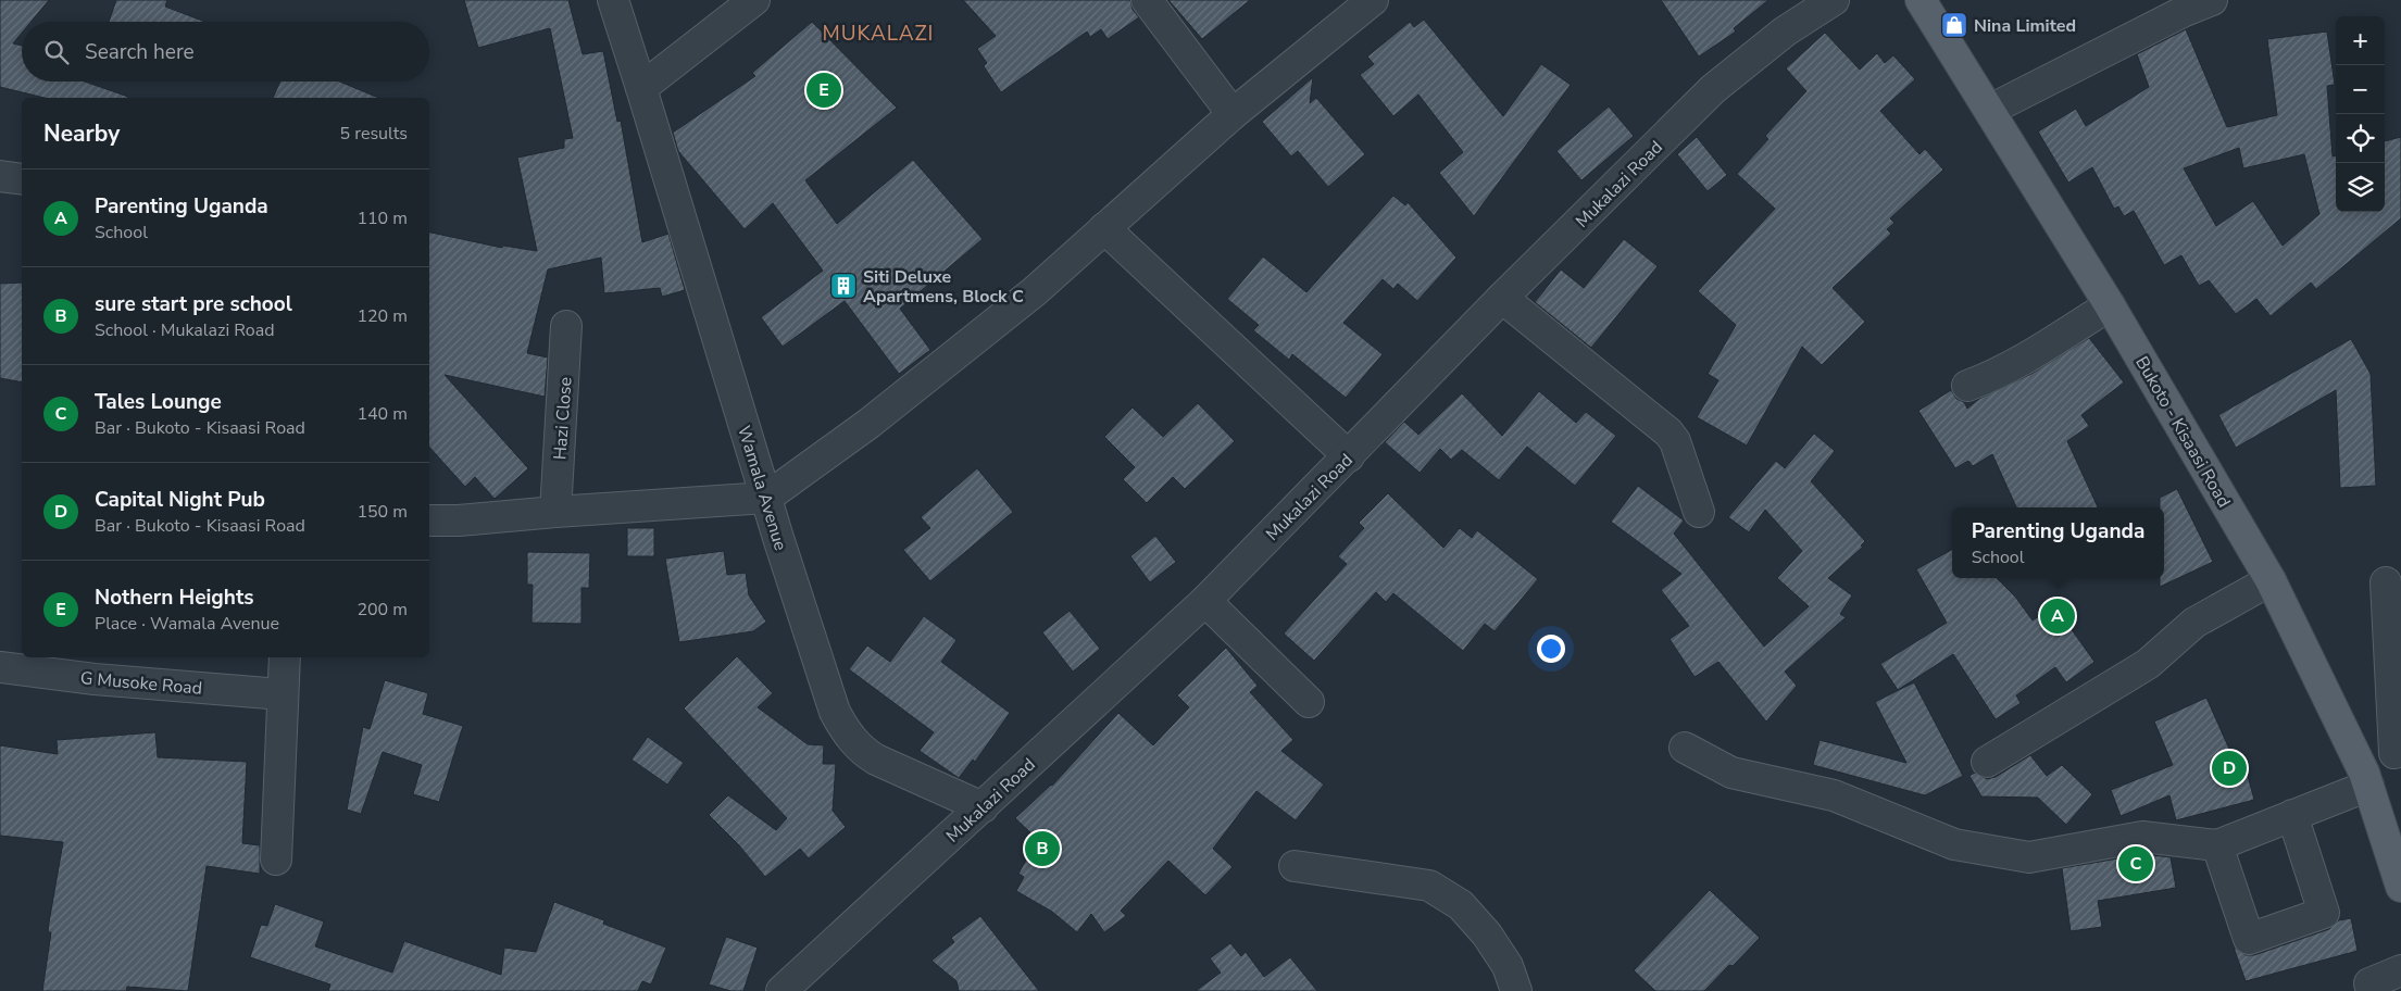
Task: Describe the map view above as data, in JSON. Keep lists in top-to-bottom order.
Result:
{
  "streets": {
    "main road": ["Bukoto - Kisaasi Road"],
    "street": [
      "Mukalazi Road",
      "Hazi Close",
      "Wamala Avenue",
      "G Musoke Road"
    ]
  },
  "crossings": [
    ["Mukalazi Road", "Wamala Avenue"]
  ],
  "districts": ["MUKALAZI"],
  "places": {
    "shop": ["Nina Limited"],
    "building": ["Siti Deluxe Apartmens, Block C"]
  },
  "page": {
    "map_buttons": ["+", "−"],
    "search": "Search here",
    "pins": [
      "E",
      "A",
      "D",
      "B",
      "C"
    ],
    "heading": ["Nearby", "5 results"],
    "list": [
      {
        "mark": "A",
        "name": "Parenting Uganda",
        "note": "School",
        "value": "110 m"
      },
      {
        "mark": "B",
        "name": "sure start pre school",
        "note": "School · Mukalazi Road",
        "value": "120 m"
      },
      {
        "mark": "C",
        "name": "Tales Lounge",
        "note": "Bar · Bukoto - Kisaasi Road",
        "value": "140 m"
      },
      {
        "mark": "D",
        "name": "Capital Night Pub",
        "note": "Bar · Bukoto - Kisaasi Road",
        "value": "150 m"
      },
      {
        "mark": "E",
        "name": "Nothern Heights",
        "note": "Place · Wamala Avenue",
        "value": "200 m"
      }
    ],
    "popup": ["Parenting Uganda", "School"]
  }
}
